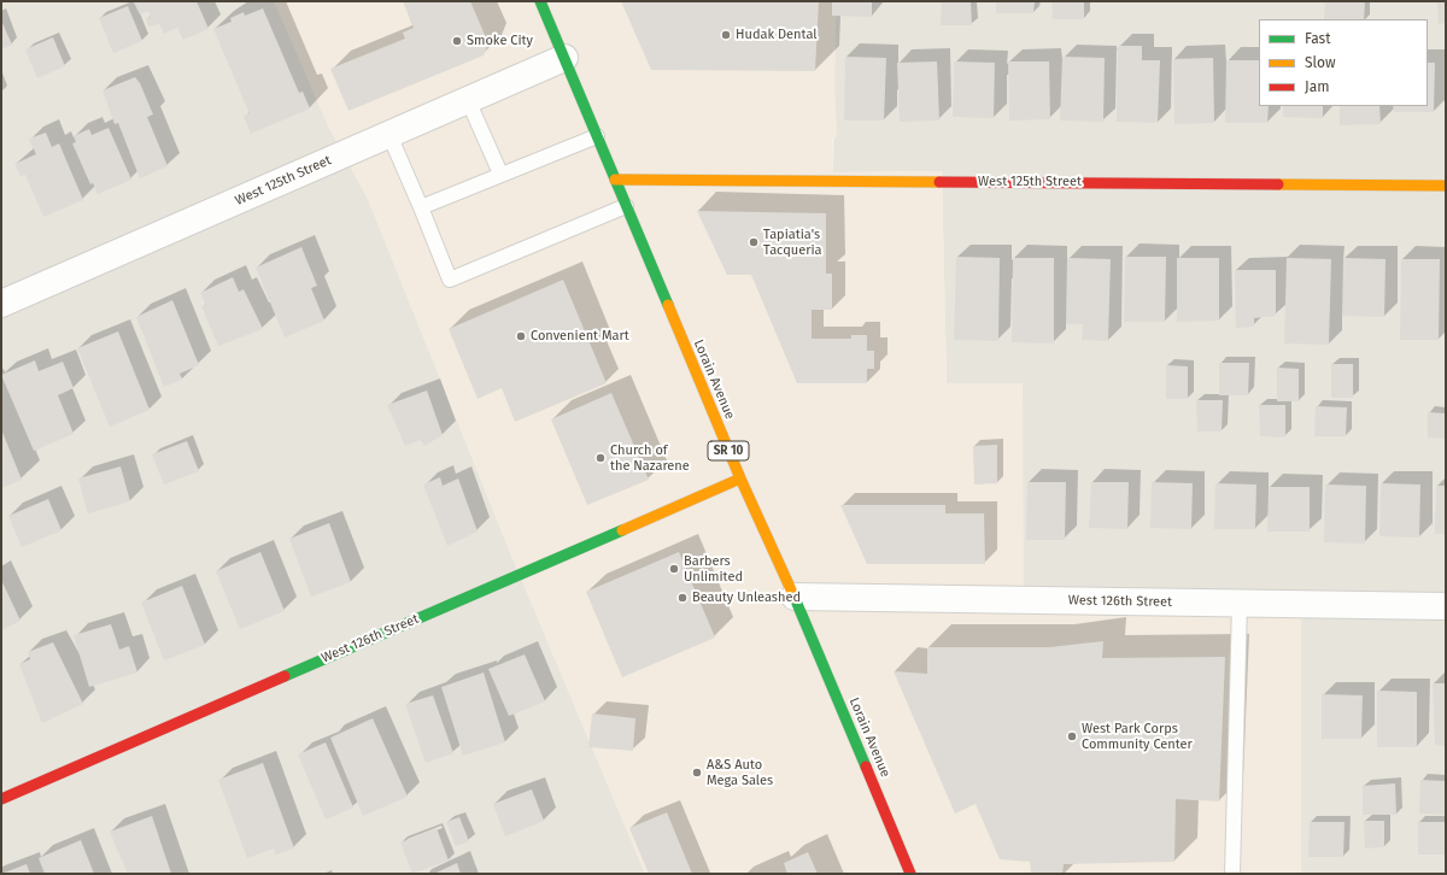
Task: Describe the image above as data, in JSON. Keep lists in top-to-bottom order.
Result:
{
  "streets": {
    "street": [
      "West 125th Street",
      "Lorain Avenue",
      "SR 10",
      "West 126th Street"
    ]
  },
  "crossings": [
    ["West 125th Street", "Lorain Avenue"],
    ["Lorain Avenue", "West 126th Street"]
  ],
  "places": [
    "Hudak Dental",
    "Smoke City",
    "Tapiatia's Tacqueria",
    "Convenient Mart",
    "Church of the Nazarene",
    "Barbers Unlimited",
    "Beauty Unleashed",
    "West Park Corps Community Center",
    "A&S Auto Mega Sales"
  ],
  "legend": ["Fast", "Slow", "Jam"]
}
